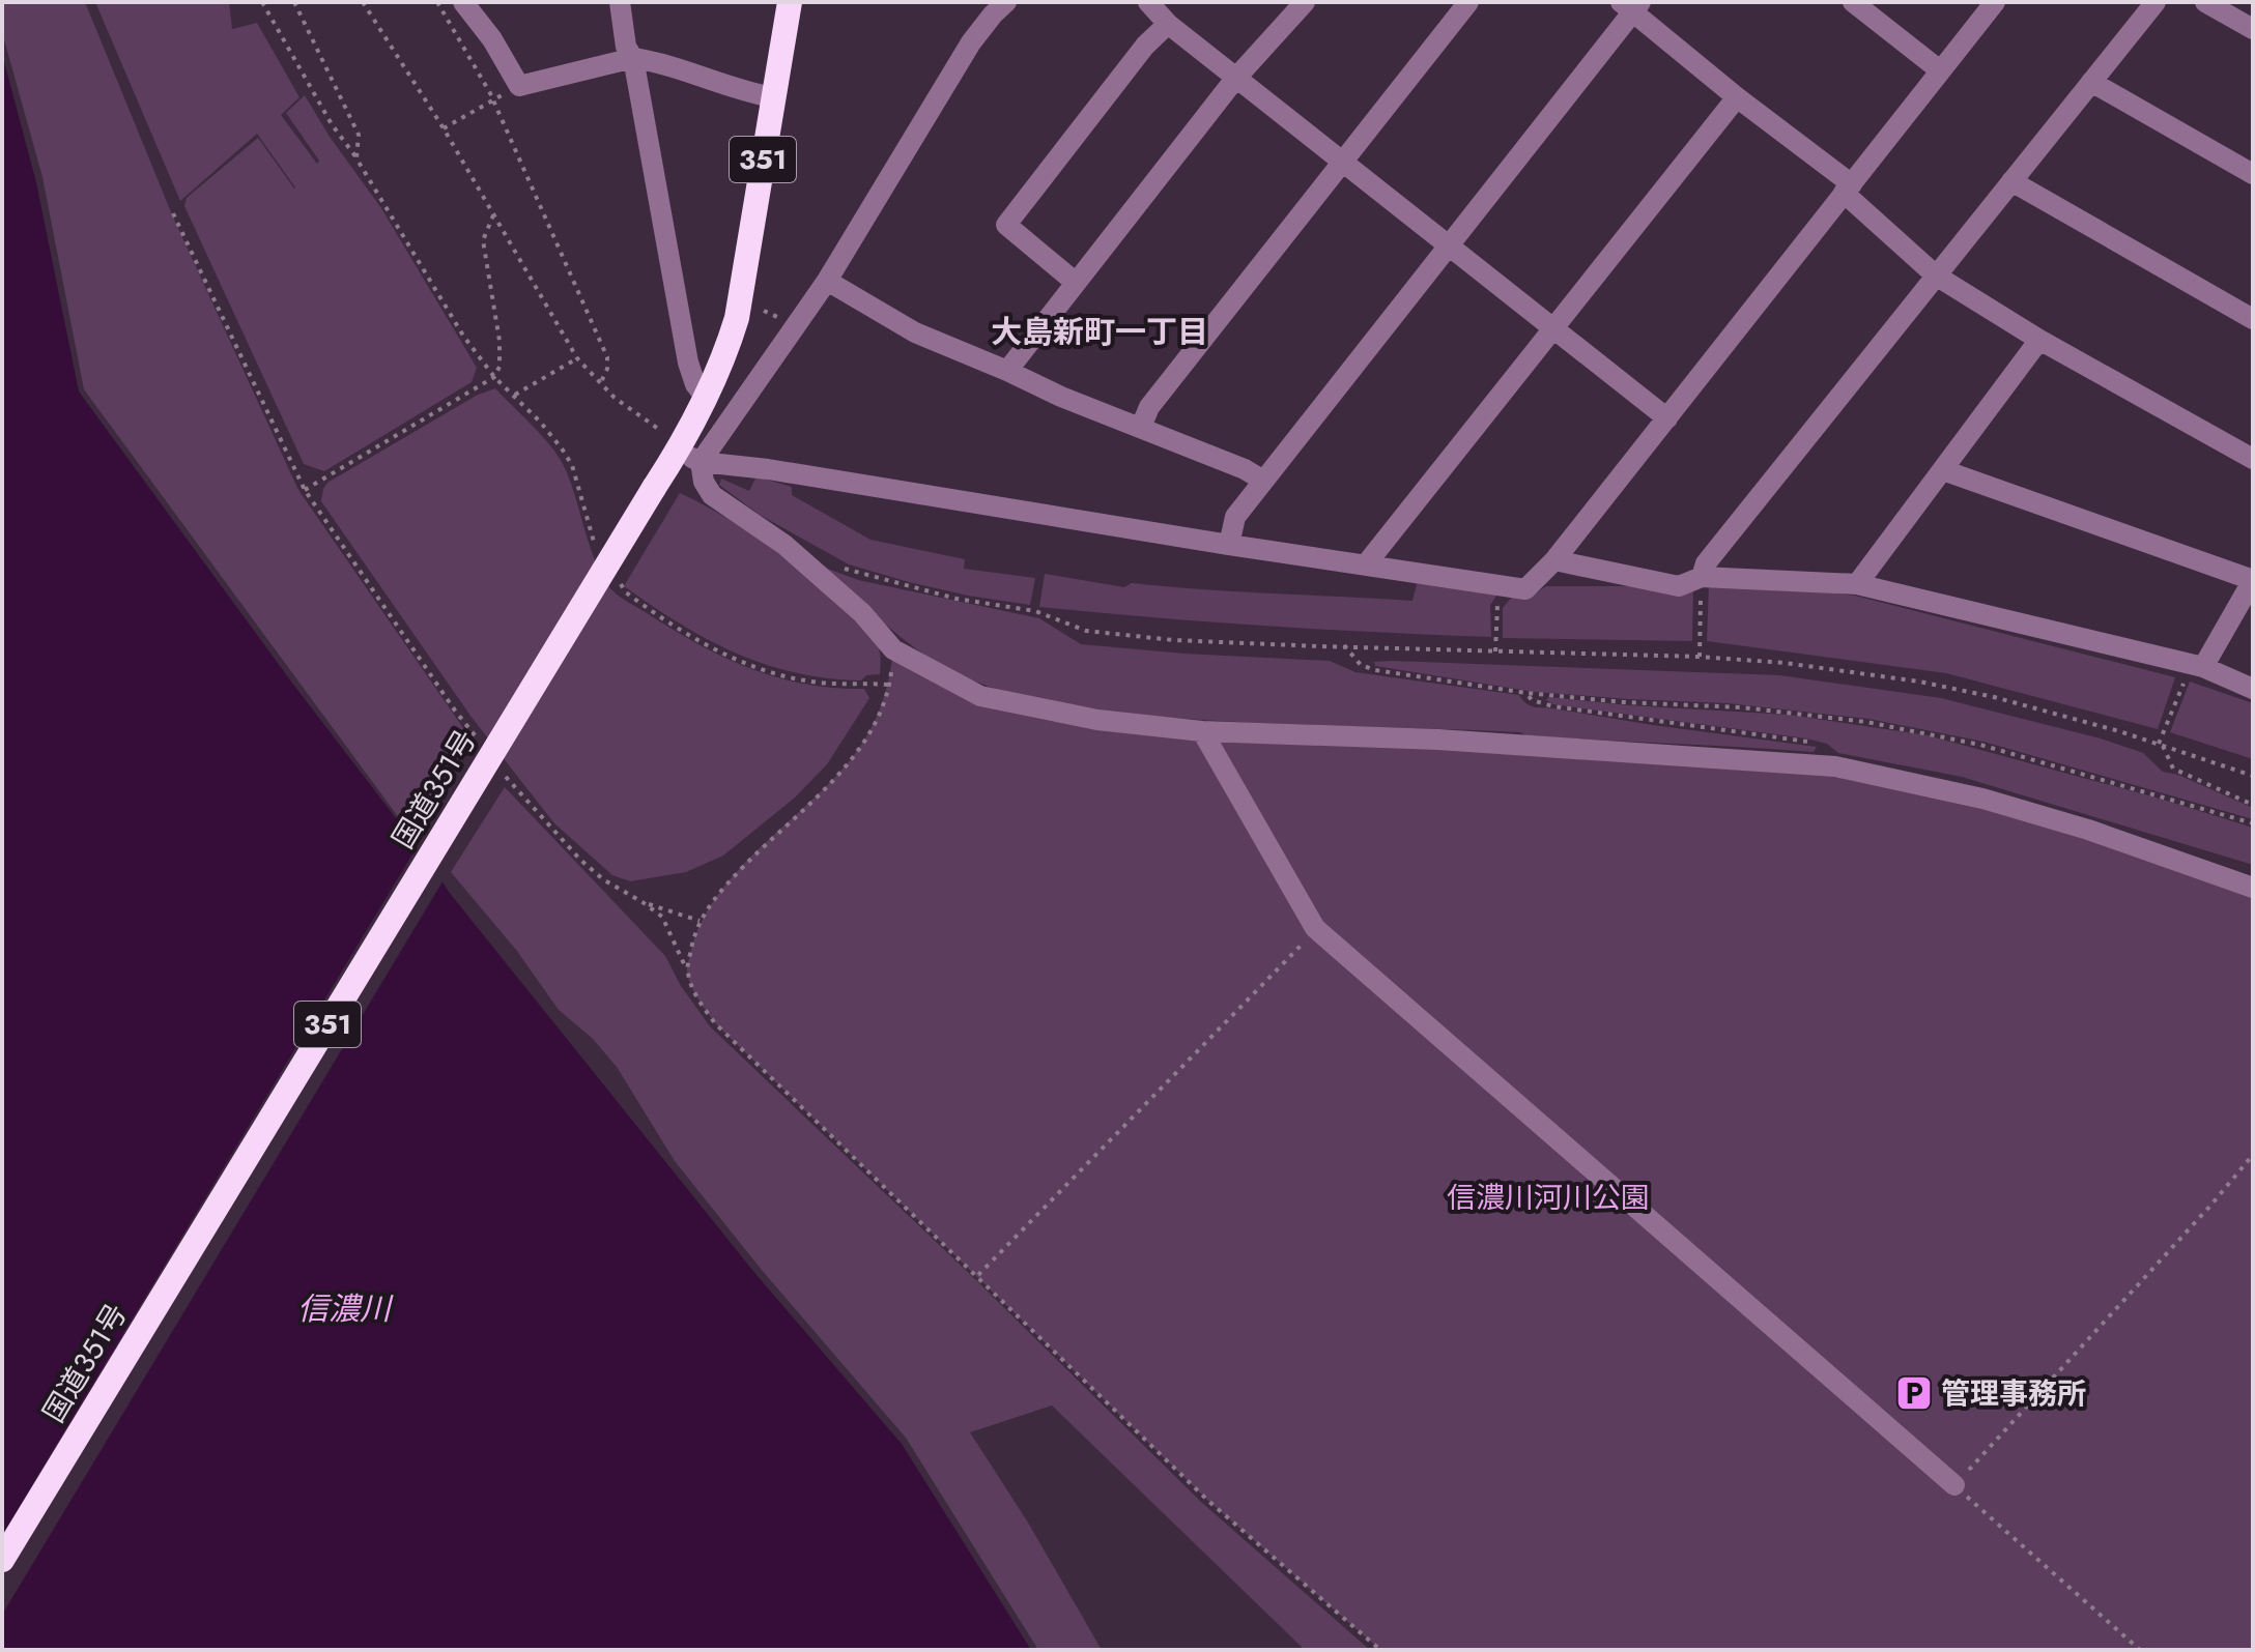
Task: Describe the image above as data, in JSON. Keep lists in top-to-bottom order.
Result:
{
  "streets": {
    "highway": ["351", "国道351号"]
  },
  "districts": ["大島新町一丁目"],
  "water": ["信濃川"],
  "parks": ["信濃川河川公園"],
  "places": {
    "parking": ["管理事務所"]
  }
}
